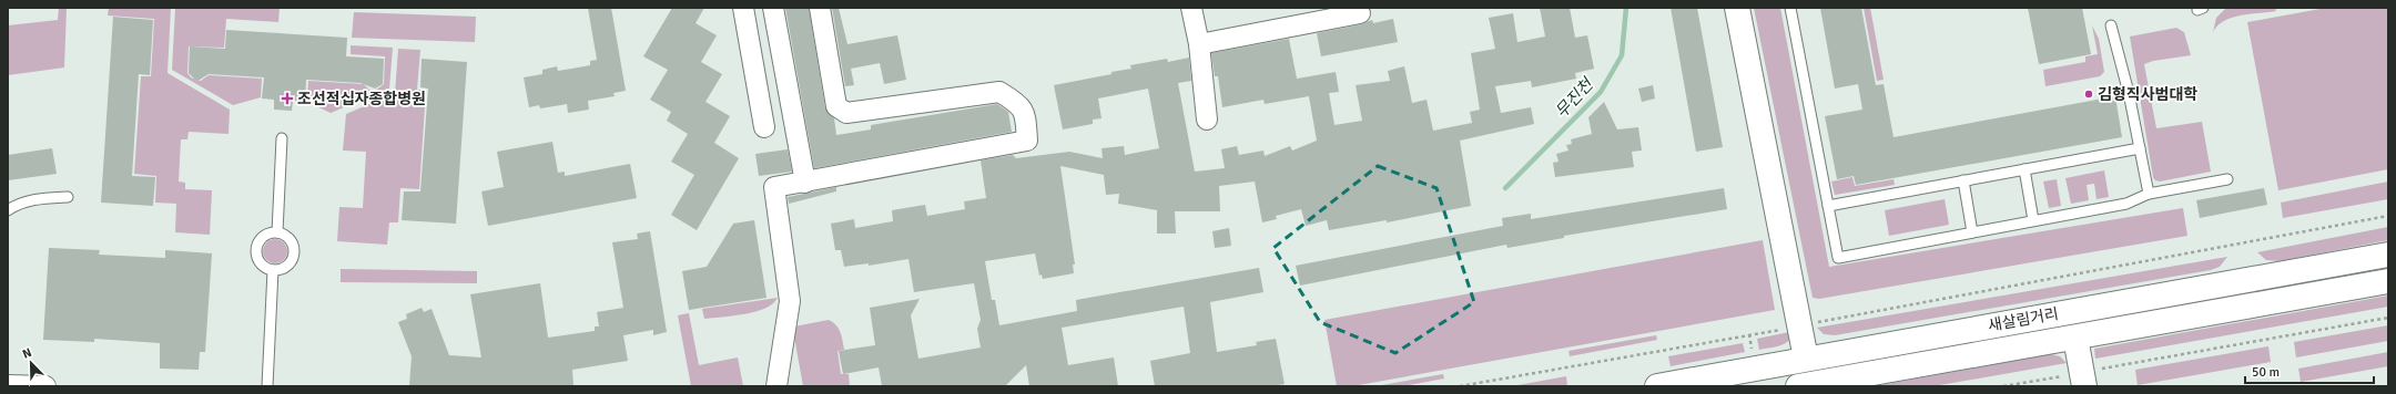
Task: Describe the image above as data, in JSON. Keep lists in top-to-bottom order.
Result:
{
  "streets": {
    "main road": ["새살림거리"]
  },
  "water": ["무진천"],
  "places": {
    "other": ["김형직사범대학"],
    "health": ["조선적십자종합병원"]
  },
  "scale_bar": "50 m",
  "north": "top left"
}
